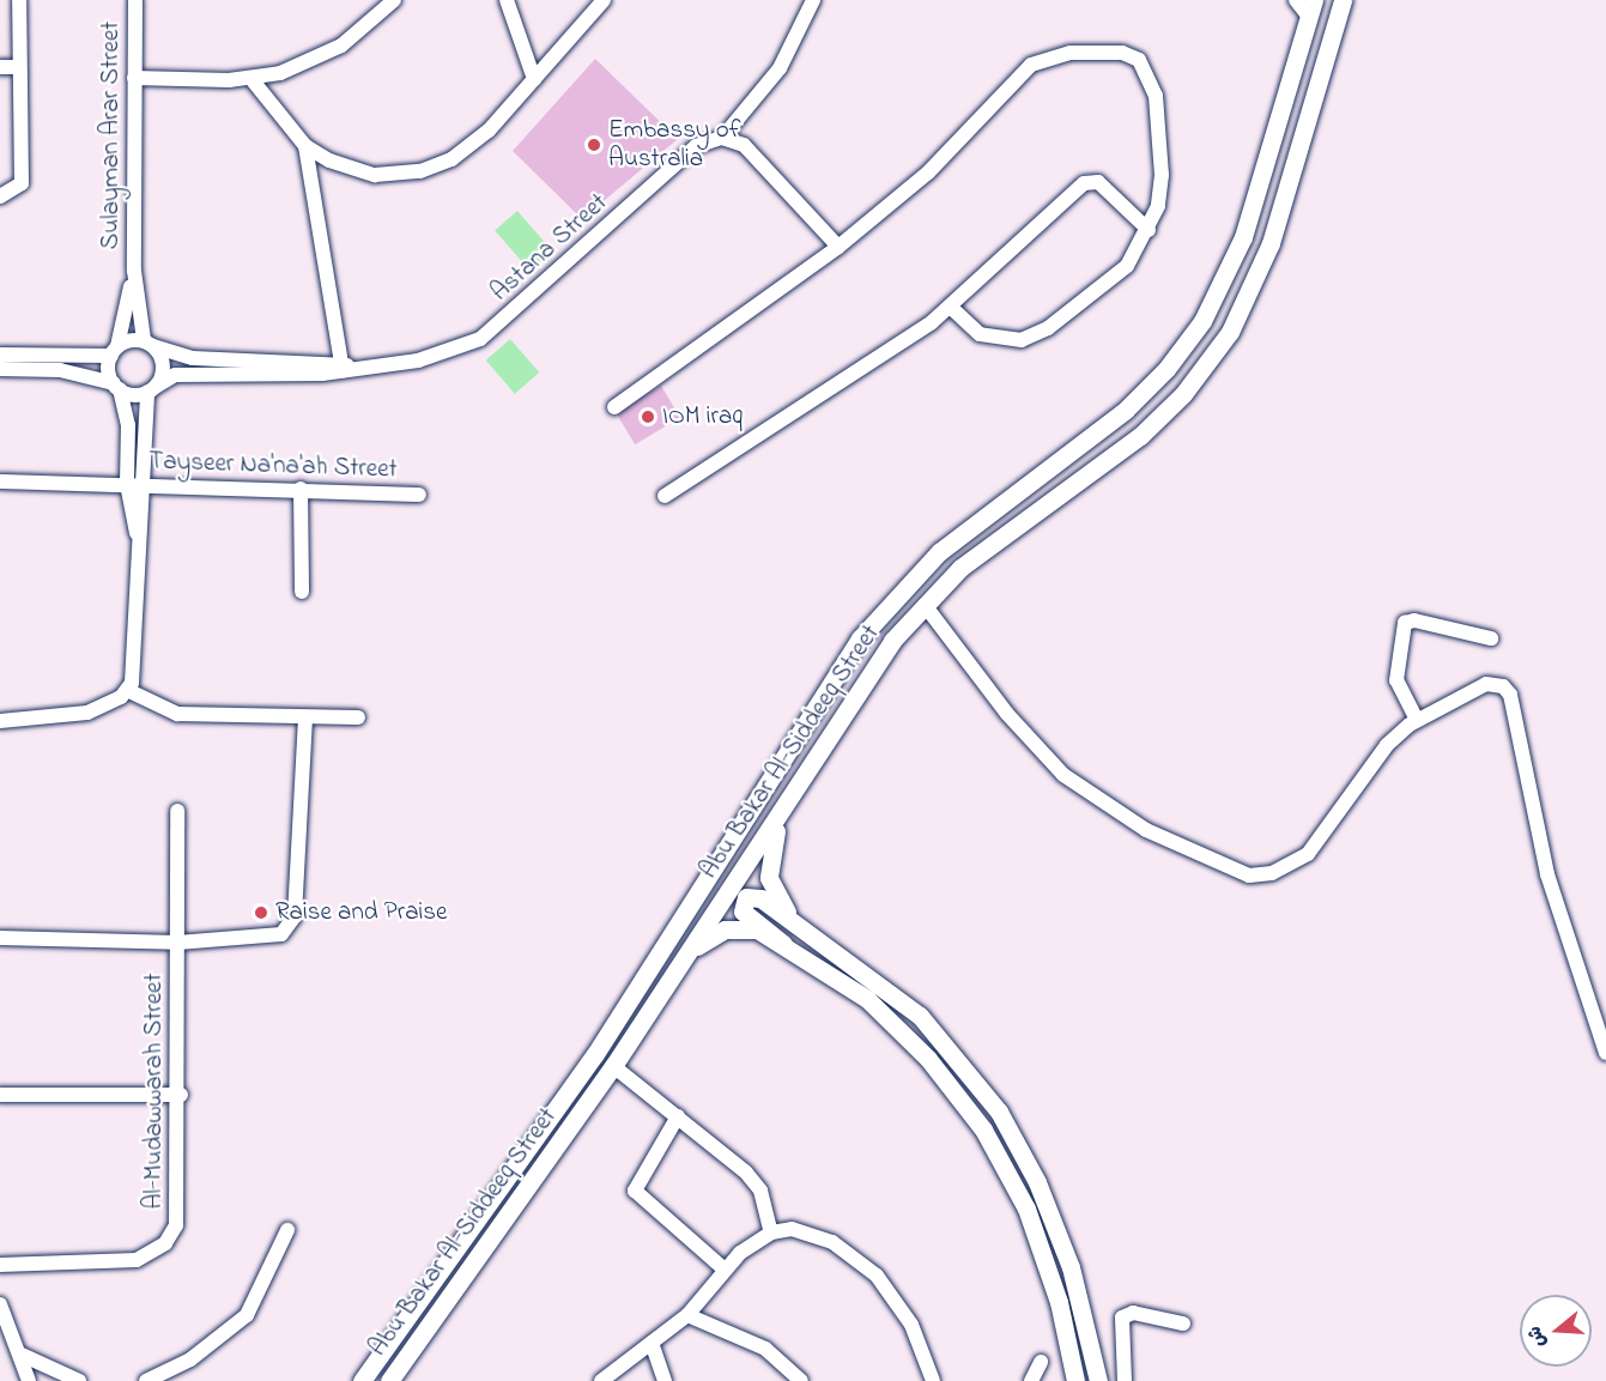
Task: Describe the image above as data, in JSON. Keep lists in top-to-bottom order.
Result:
{
  "streets": {
    "main road": ["Abu Bakar Al-Siddeeq Street"],
    "street": [
      "Sulayman Arar Street",
      "Astana Street",
      "Tayseer Na'na'ah Street",
      "Al-Mudawwarah Street"
    ]
  },
  "crossings": [
    ["Sulayman Arar Street", "Astana Street"],
    ["Sulayman Arar Street", "Tayseer Na'na'ah Street"]
  ],
  "places": ["Embassy of Australia", "IOM iraq", "Raise and Praise"],
  "north": "left"
}
